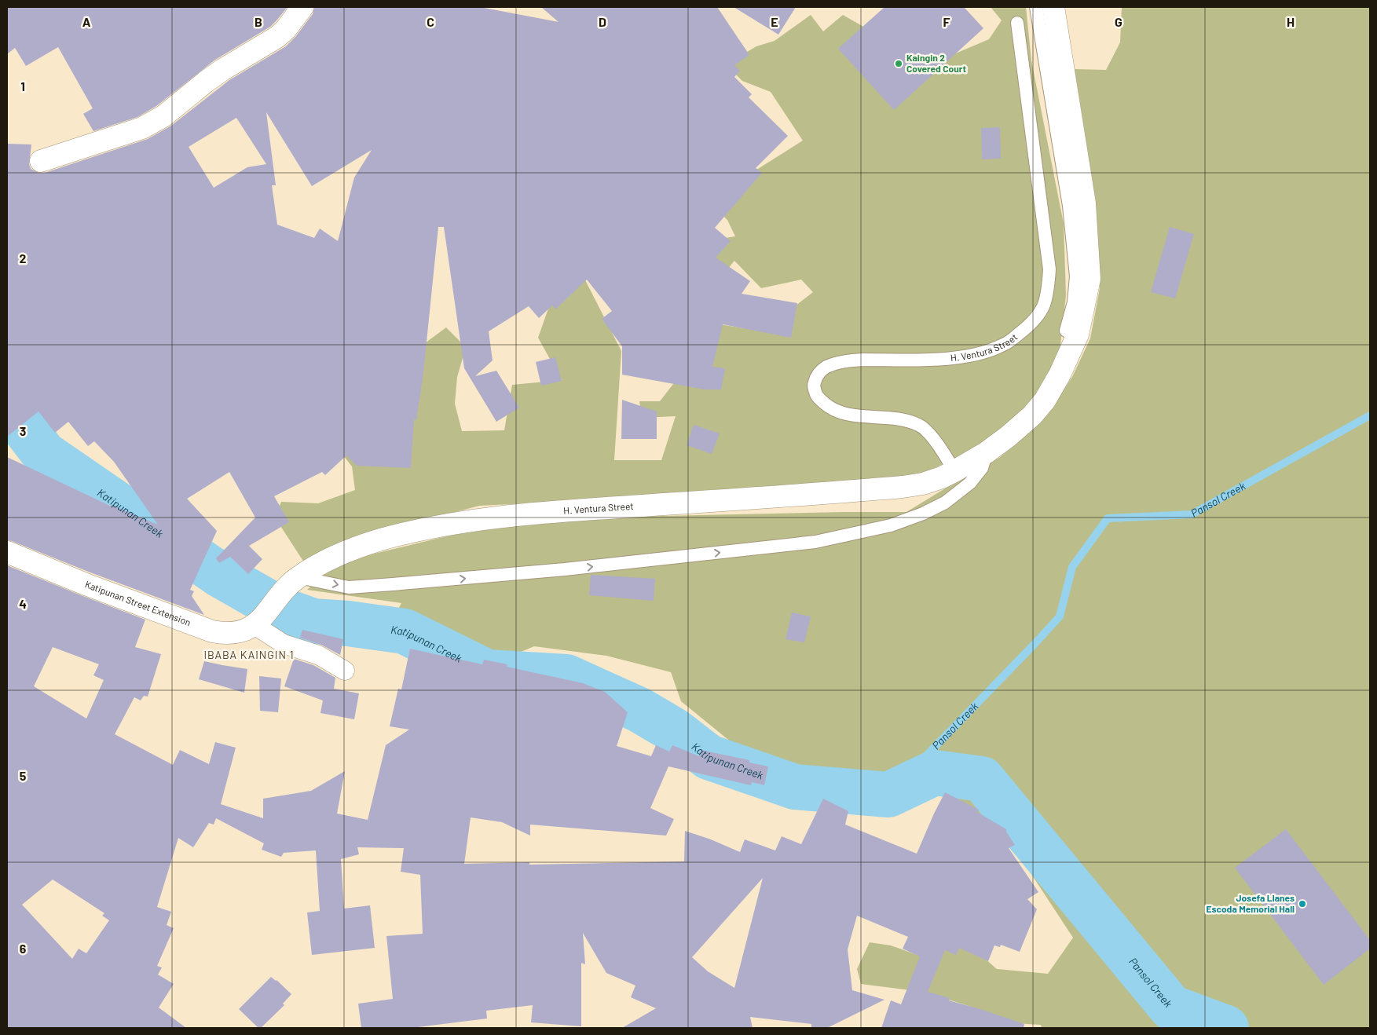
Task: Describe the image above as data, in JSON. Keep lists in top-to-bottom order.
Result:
{
  "streets": {
    "street": ["H. Ventura Street", "Katipunan Street Extension"]
  },
  "crossings": [
    ["H. Ventura Street", "Katipunan Street Extension"]
  ],
  "districts": ["IBABA KAINGIN 1"],
  "water": ["Pansol Creek", "Katipunan Creek"],
  "places": ["Kaingin 2 Covered Court", "Josefa Llanes Escoda Memorial Hall"],
  "grid": {
    "columns": [
      "A",
      "B",
      "C",
      "D",
      "E",
      "F",
      "G",
      "H"
    ],
    "rows": [
      "1",
      "2",
      "3",
      "4",
      "5",
      "6"
    ]
  }
}
